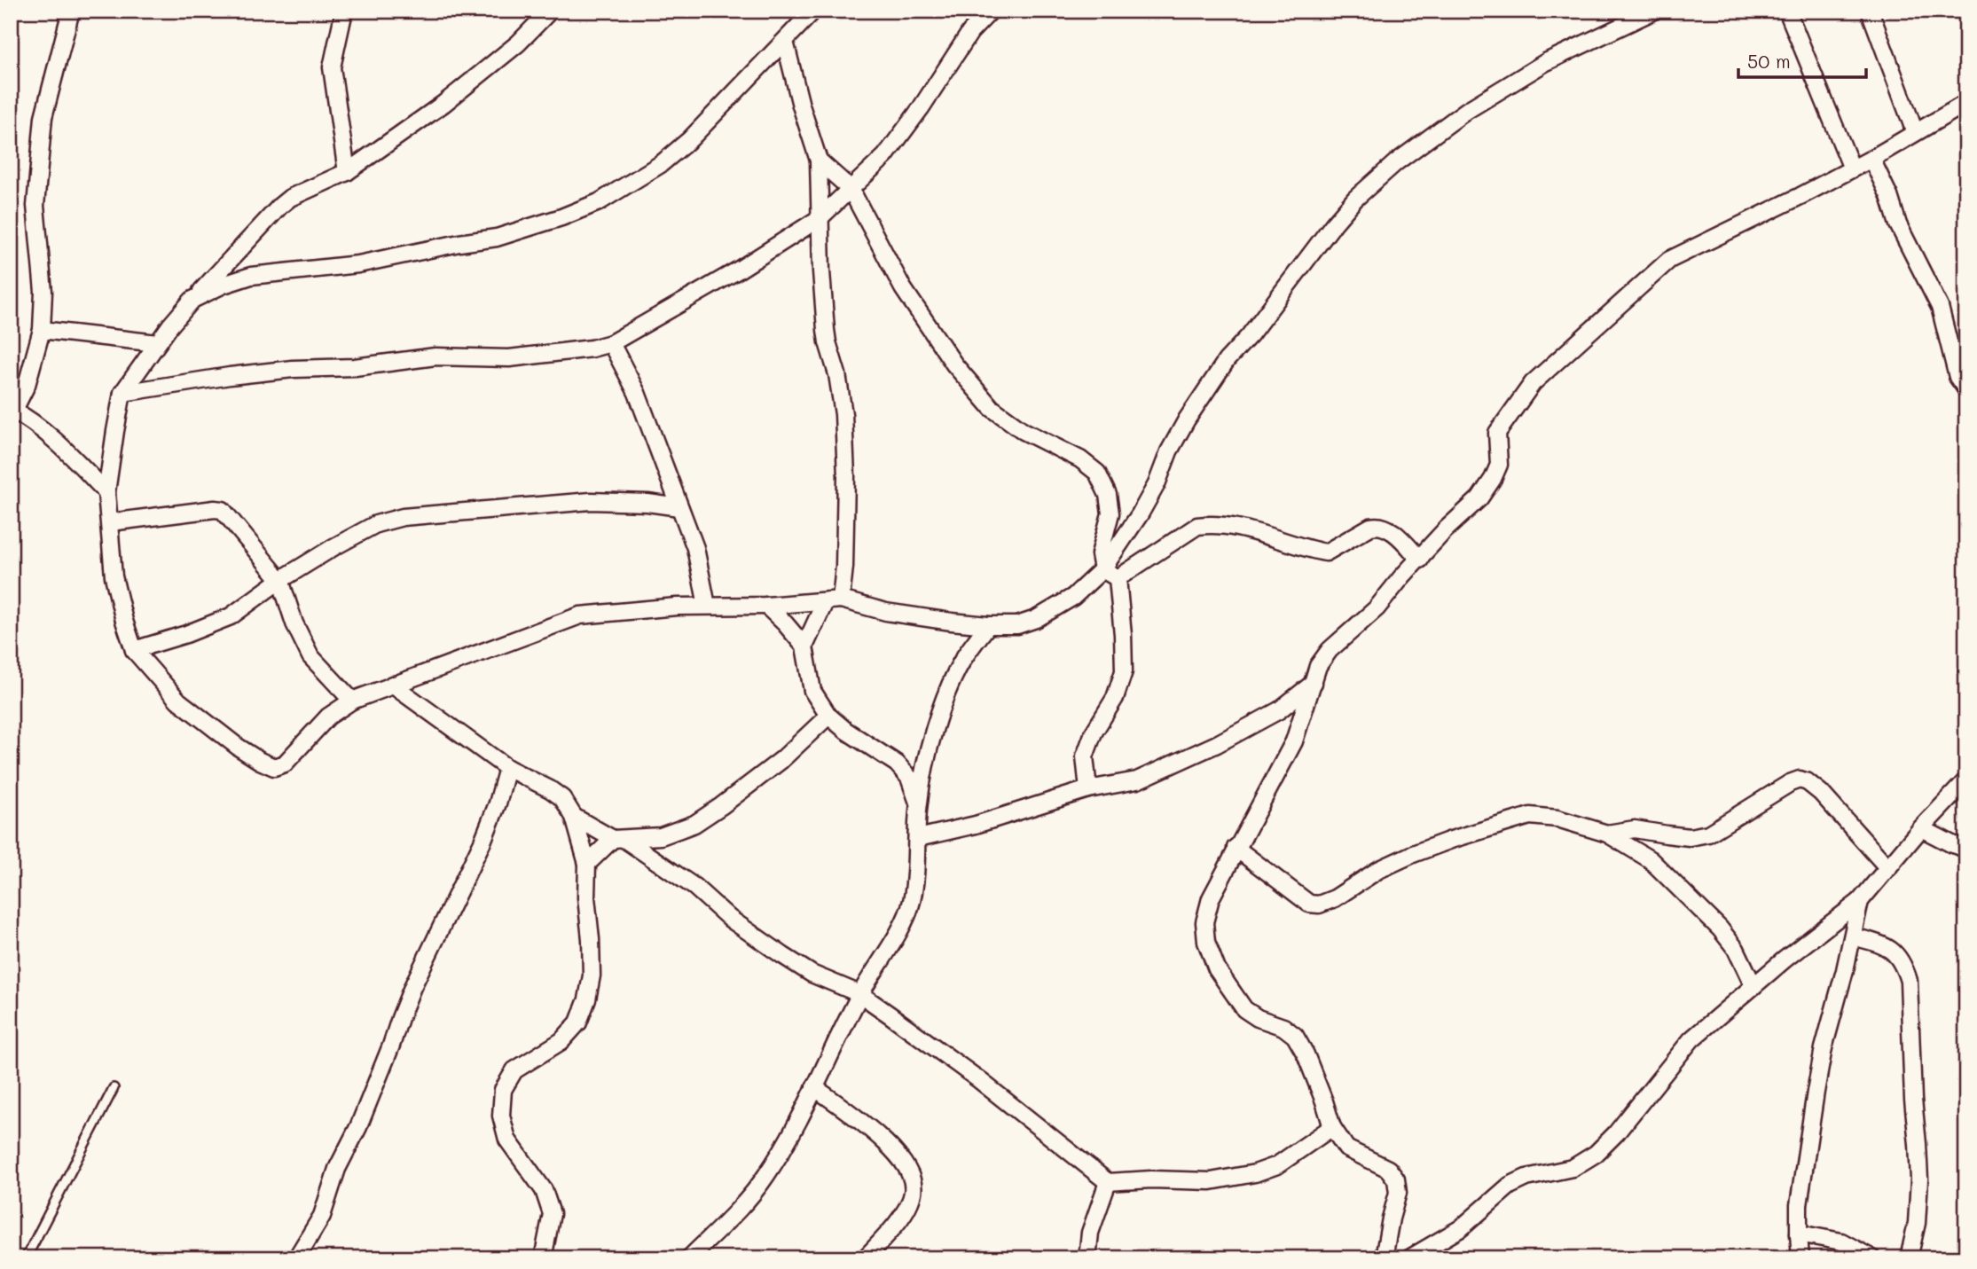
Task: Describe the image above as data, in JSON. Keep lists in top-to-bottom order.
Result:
{
  "scale_bar": "50 m"
}
